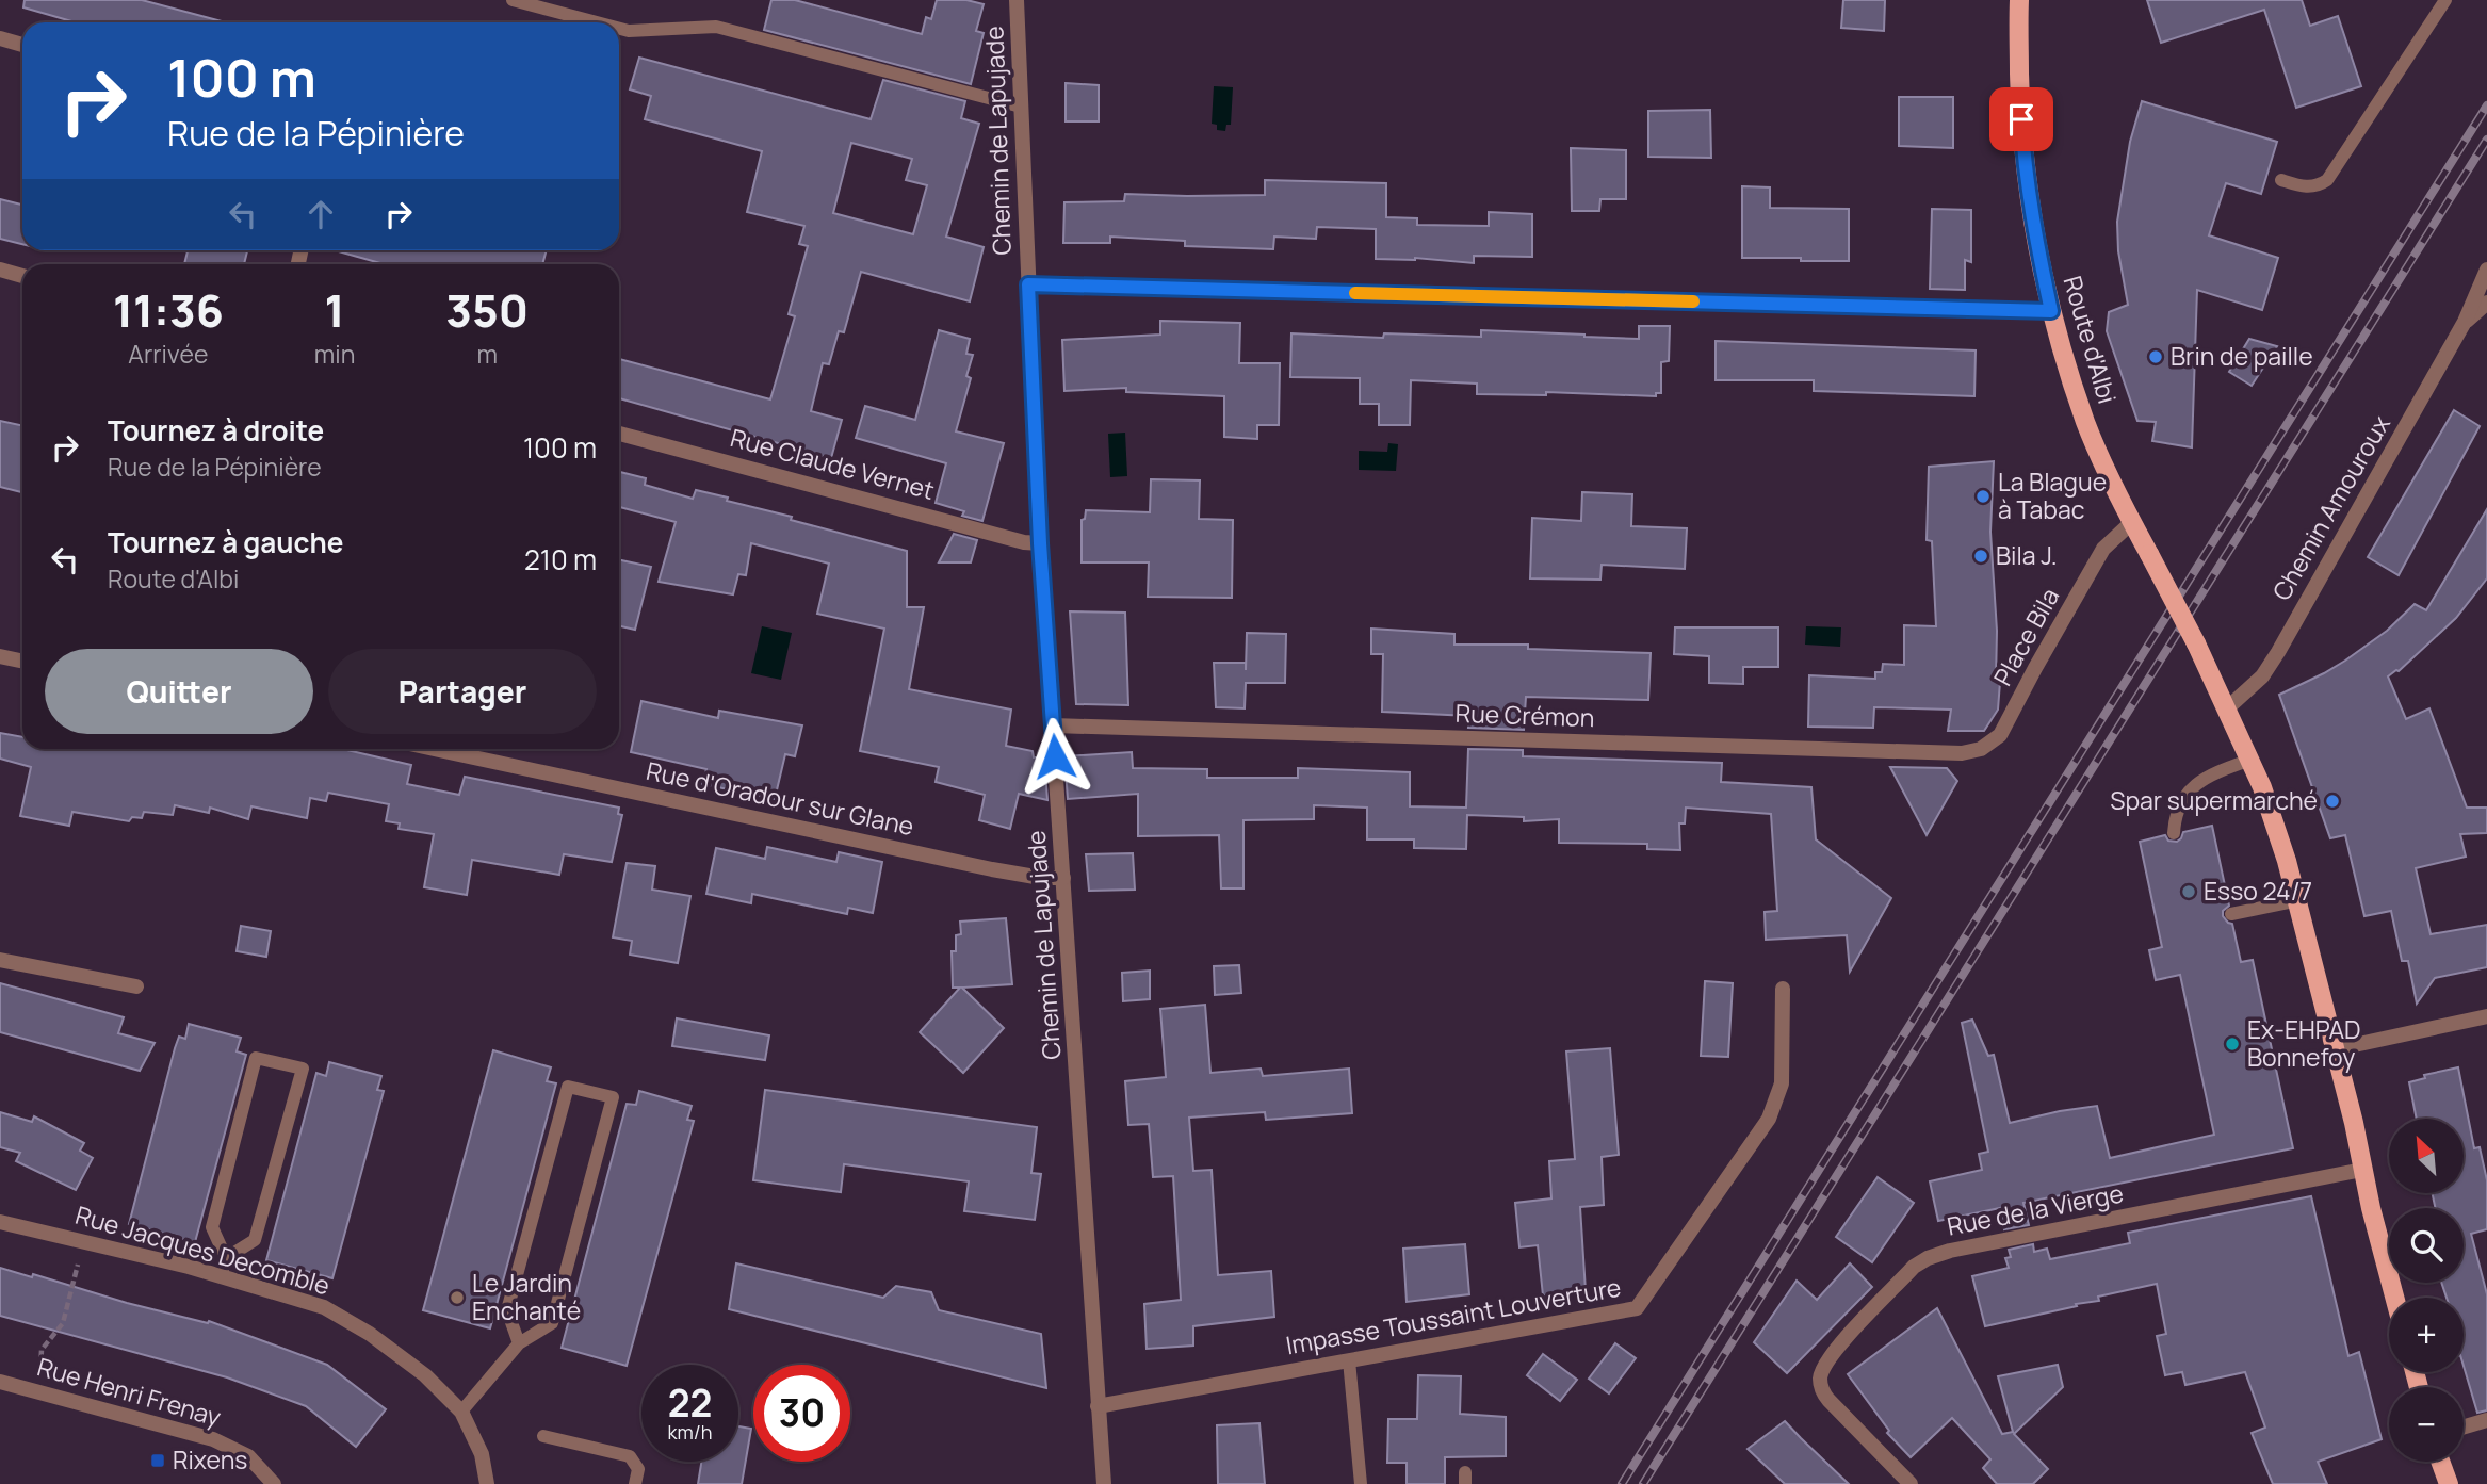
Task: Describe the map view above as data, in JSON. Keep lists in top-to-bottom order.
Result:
{
  "streets": {
    "main road": ["Route d'Albi"],
    "street": [
      "Chemin de Lapujade",
      "Rue Claude Vernet",
      "Chemin Amouroux",
      "Place Bila",
      "Rue Crémon",
      "Rue d'Oradour sur Glane",
      "Rue de la Vierge",
      "Rue Jacques Decomble",
      "Impasse Toussaint Louverture",
      "Rue Henri Frenay"
    ]
  },
  "crossings": [
    ["Chemin de Lapujade", "Rue Claude Vernet"],
    ["Chemin de Lapujade", "Rue Crémon"],
    ["Chemin de Lapujade", "Rue d'Oradour sur Glane"],
    ["Chemin de Lapujade", "Impasse Toussaint Louverture"],
    ["Route d'Albi", "Chemin Amouroux"],
    ["Route d'Albi", "Place Bila"],
    ["Route d'Albi", "Rue de la Vierge"],
    ["Place Bila", "Rue Crémon"]
  ],
  "places": {
    "other": [
      "Brin de paille",
      "La Blague à Tabac",
      "Bila J.",
      "Spar supermarché",
      "Esso 24/7",
      "Ex-EHPAD Bonnefoy",
      "Le Jardin Enchanté"
    ],
    "transit": ["Rixens"]
  },
  "north": "top left",
  "page": {
    "turn": ["100 m", "Rue de la Pépinière"],
    "eta": [
      "11:36",
      "Arrivée",
      "1",
      "min",
      "350",
      "m"
    ],
    "list": [
      {
        "name": "Tournez à droite",
        "note": "Rue de la Pépinière",
        "value": "100 m"
      },
      {
        "name": "Tournez à gauche",
        "note": "Route d'Albi",
        "value": "210 m"
      }
    ],
    "buttons": ["Quitter", "Partager"],
    "map_buttons": ["+", "−"],
    "speed": "22 km/h",
    "limit": "30"
  }
}
